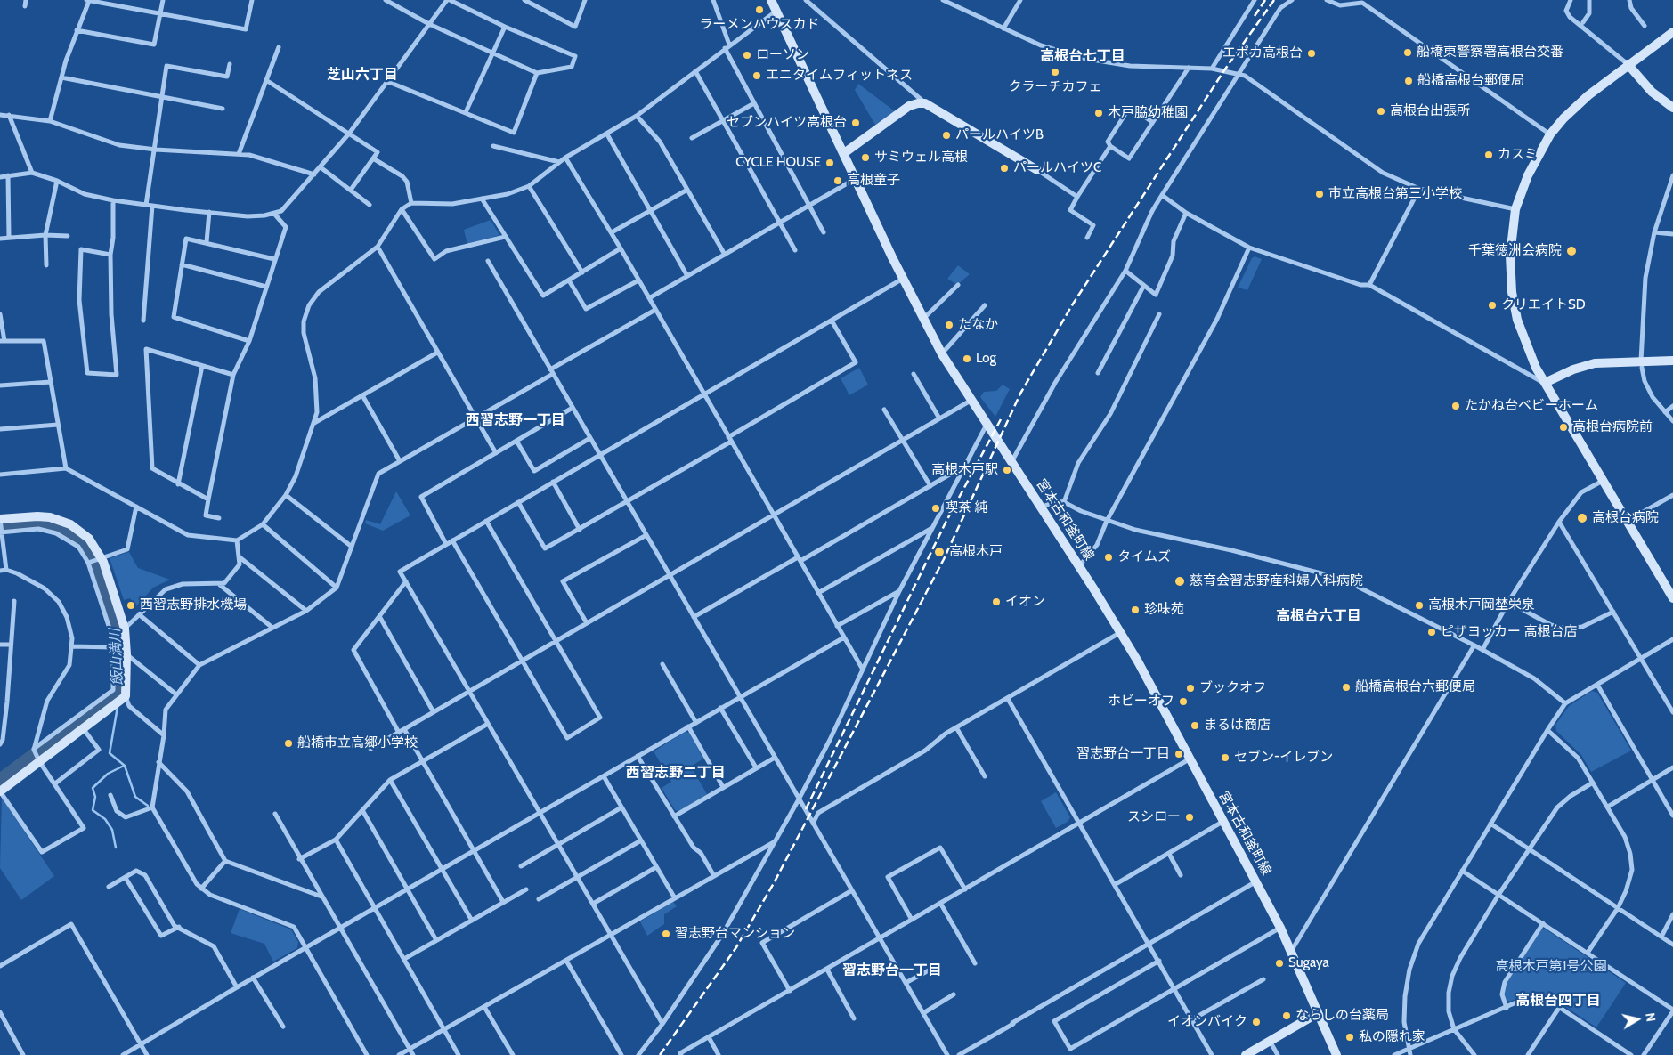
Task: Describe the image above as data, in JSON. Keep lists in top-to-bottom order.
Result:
{
  "streets": {
    "street": ["宮本古和釜町線"]
  },
  "districts": [
    "高根台七丁目",
    "芝山六丁目",
    "西習志野一丁目",
    "高根台六丁目",
    "西習志野二丁目",
    "習志野台一丁目",
    "高根台四丁目"
  ],
  "water": ["飯山満川"],
  "parks": ["高根木戸第1号公園"],
  "places": [
    "ラーメンハウスカド",
    "船橋東警察署高根台交番",
    "エポカ高根台",
    "ローソン",
    "クラーチカフェ",
    "エニタイムフィットネス",
    "船橋高根台郵便局",
    "高根台出張所",
    "木戸脇幼稚園",
    "セブンハイツ高根台",
    "パールハイツB",
    "カスミ",
    "サミウェル高根",
    "CYCLE HOUSE",
    "パールハイツC",
    "高根童子",
    "市立高根台第三小学校",
    "千葉徳洲会病院",
    "クリエイトSD",
    "たなか",
    "Log",
    "たかね台ベビーホーム",
    "高根台病院前",
    "高根木戸駅",
    "喫茶 純",
    "高根台病院",
    "高根木戸",
    "タイムズ",
    "慈育会習志野産科婦人科病院",
    "イオン",
    "西習志野排水機場",
    "高根木戸岡埜栄泉",
    "珍味苑",
    "ピザヨッカー 高根台店",
    "船橋高根台六郵便局",
    "ブックオフ",
    "ホビーオフ",
    "まるは商店",
    "船橋市立高郷小学校",
    "習志野台一丁目",
    "セブン-イレブン",
    "スシロー",
    "習志野台マンション",
    "Sugaya",
    "ならしの台薬局",
    "イオンバイク",
    "私の隠れ家"
  ],
  "north": "right"
}
